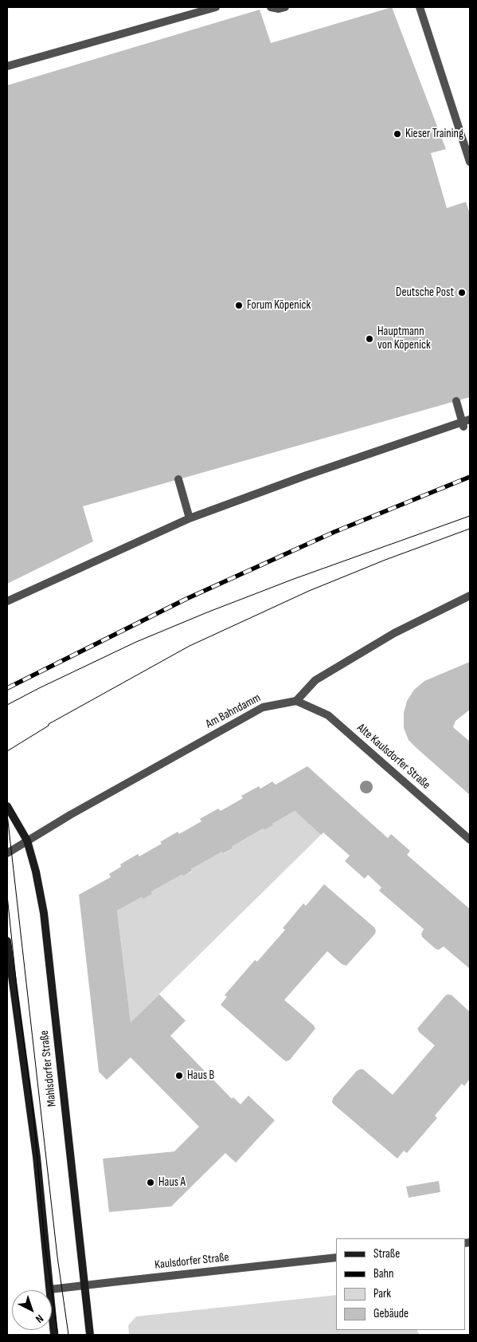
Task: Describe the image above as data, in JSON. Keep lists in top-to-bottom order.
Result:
{
  "streets": {
    "main road": ["Mahlsdorfer Straße"],
    "street": ["Am Bahndamm", "Alte Kaulsdorfer Straße", "Kaulsdorfer Straße"]
  },
  "crossings": [
    ["Am Bahndamm", "Alte Kaulsdorfer Straße"],
    ["Am Bahndamm", "Mahlsdorfer Straße"],
    ["Mahlsdorfer Straße", "Kaulsdorfer Straße"]
  ],
  "places": [
    "Kieser Training",
    "Deutsche Post",
    "Forum Köpenick",
    "Hauptmann von Köpenick",
    "Haus B",
    "Haus A"
  ],
  "legend": [
    "Straße",
    "Bahn",
    "Park",
    "Gebäude"
  ],
  "north": "bottom right"
}
